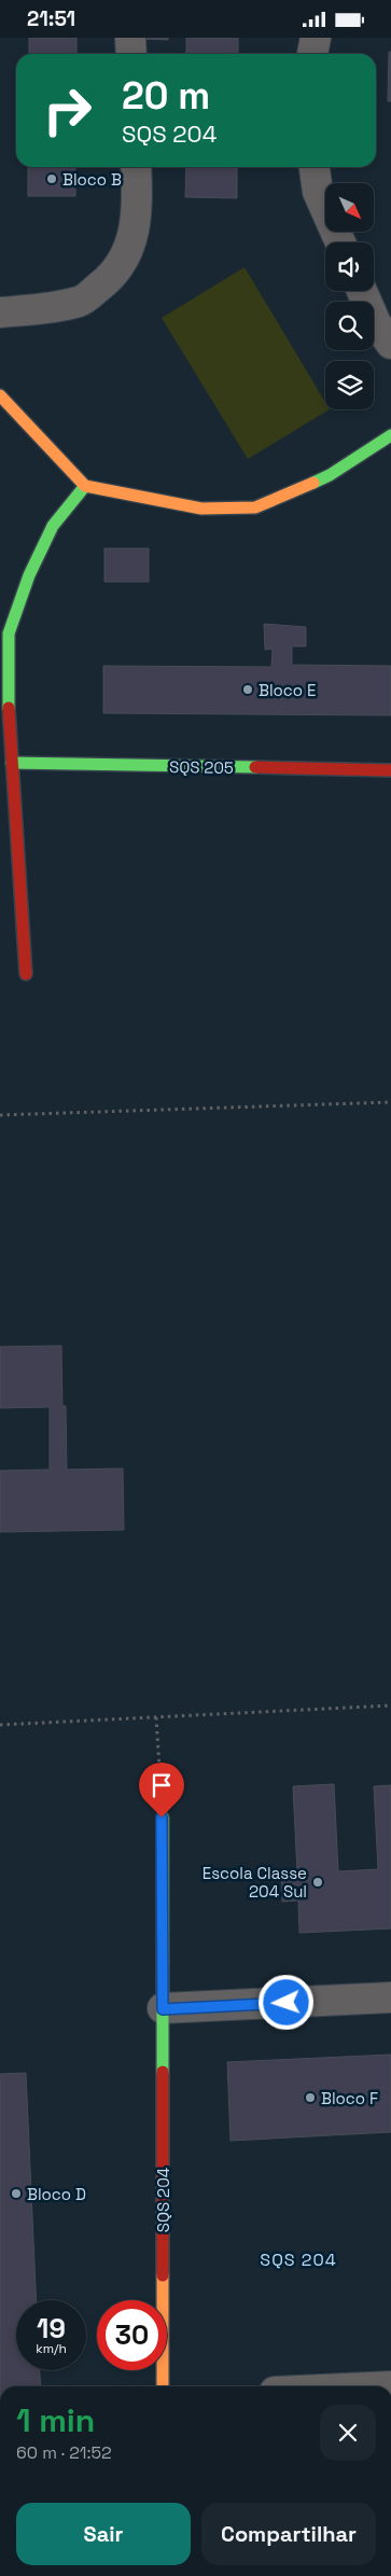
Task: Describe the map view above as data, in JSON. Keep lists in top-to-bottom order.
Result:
{
  "streets": {
    "street": ["SQS 205", "SQS 204"]
  },
  "districts": ["SQS 204"],
  "places": [
    "Bloco B",
    "Bloco E",
    "Escola Classe 204 Sul",
    "Bloco F",
    "Bloco D"
  ],
  "north": "bottom right",
  "page": {
    "status": "21:51",
    "turn": ["20 m", "SQS 204"],
    "speed": "19 km/h",
    "limit": "30",
    "heading": ["1 min", "60 m · 21:52"],
    "buttons": ["Sair", "Compartilhar"]
  }
}
